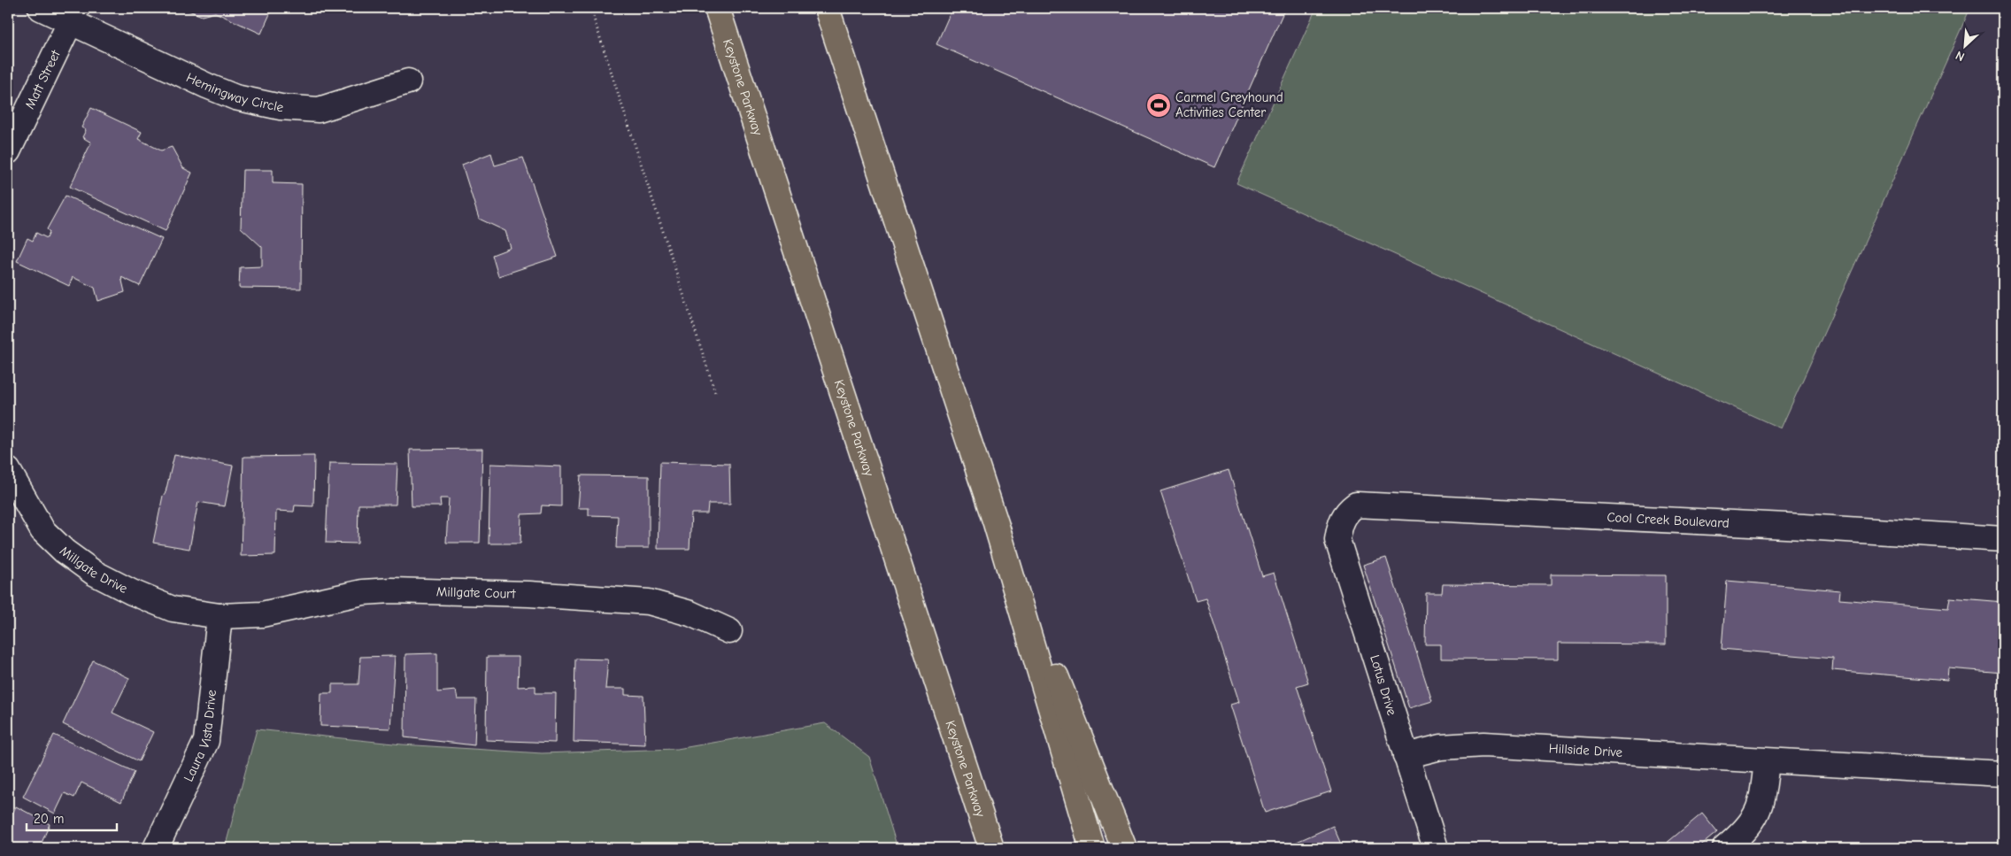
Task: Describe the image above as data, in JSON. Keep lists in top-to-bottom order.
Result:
{
  "streets": {
    "highway": ["Keystone Parkway"],
    "street": [
      "Matt Street",
      "Hemingway Circle",
      "Cool Creek Boulevard",
      "Millgate Drive",
      "Millgate Court",
      "Lotus Drive",
      "Laura Vista Drive",
      "Hillside Drive"
    ]
  },
  "crossings": [
    ["Matt Street", "Hemingway Circle"],
    ["Cool Creek Boulevard", "Lotus Drive"],
    ["Millgate Drive", "Millgate Court"],
    ["Millgate Drive", "Laura Vista Drive"],
    ["Millgate Court", "Laura Vista Drive"],
    ["Lotus Drive", "Hillside Drive"]
  ],
  "places": {
    "sports": ["Carmel Greyhound Activities Center"]
  },
  "scale_bar": "20 m",
  "north": "bottom left"
}
